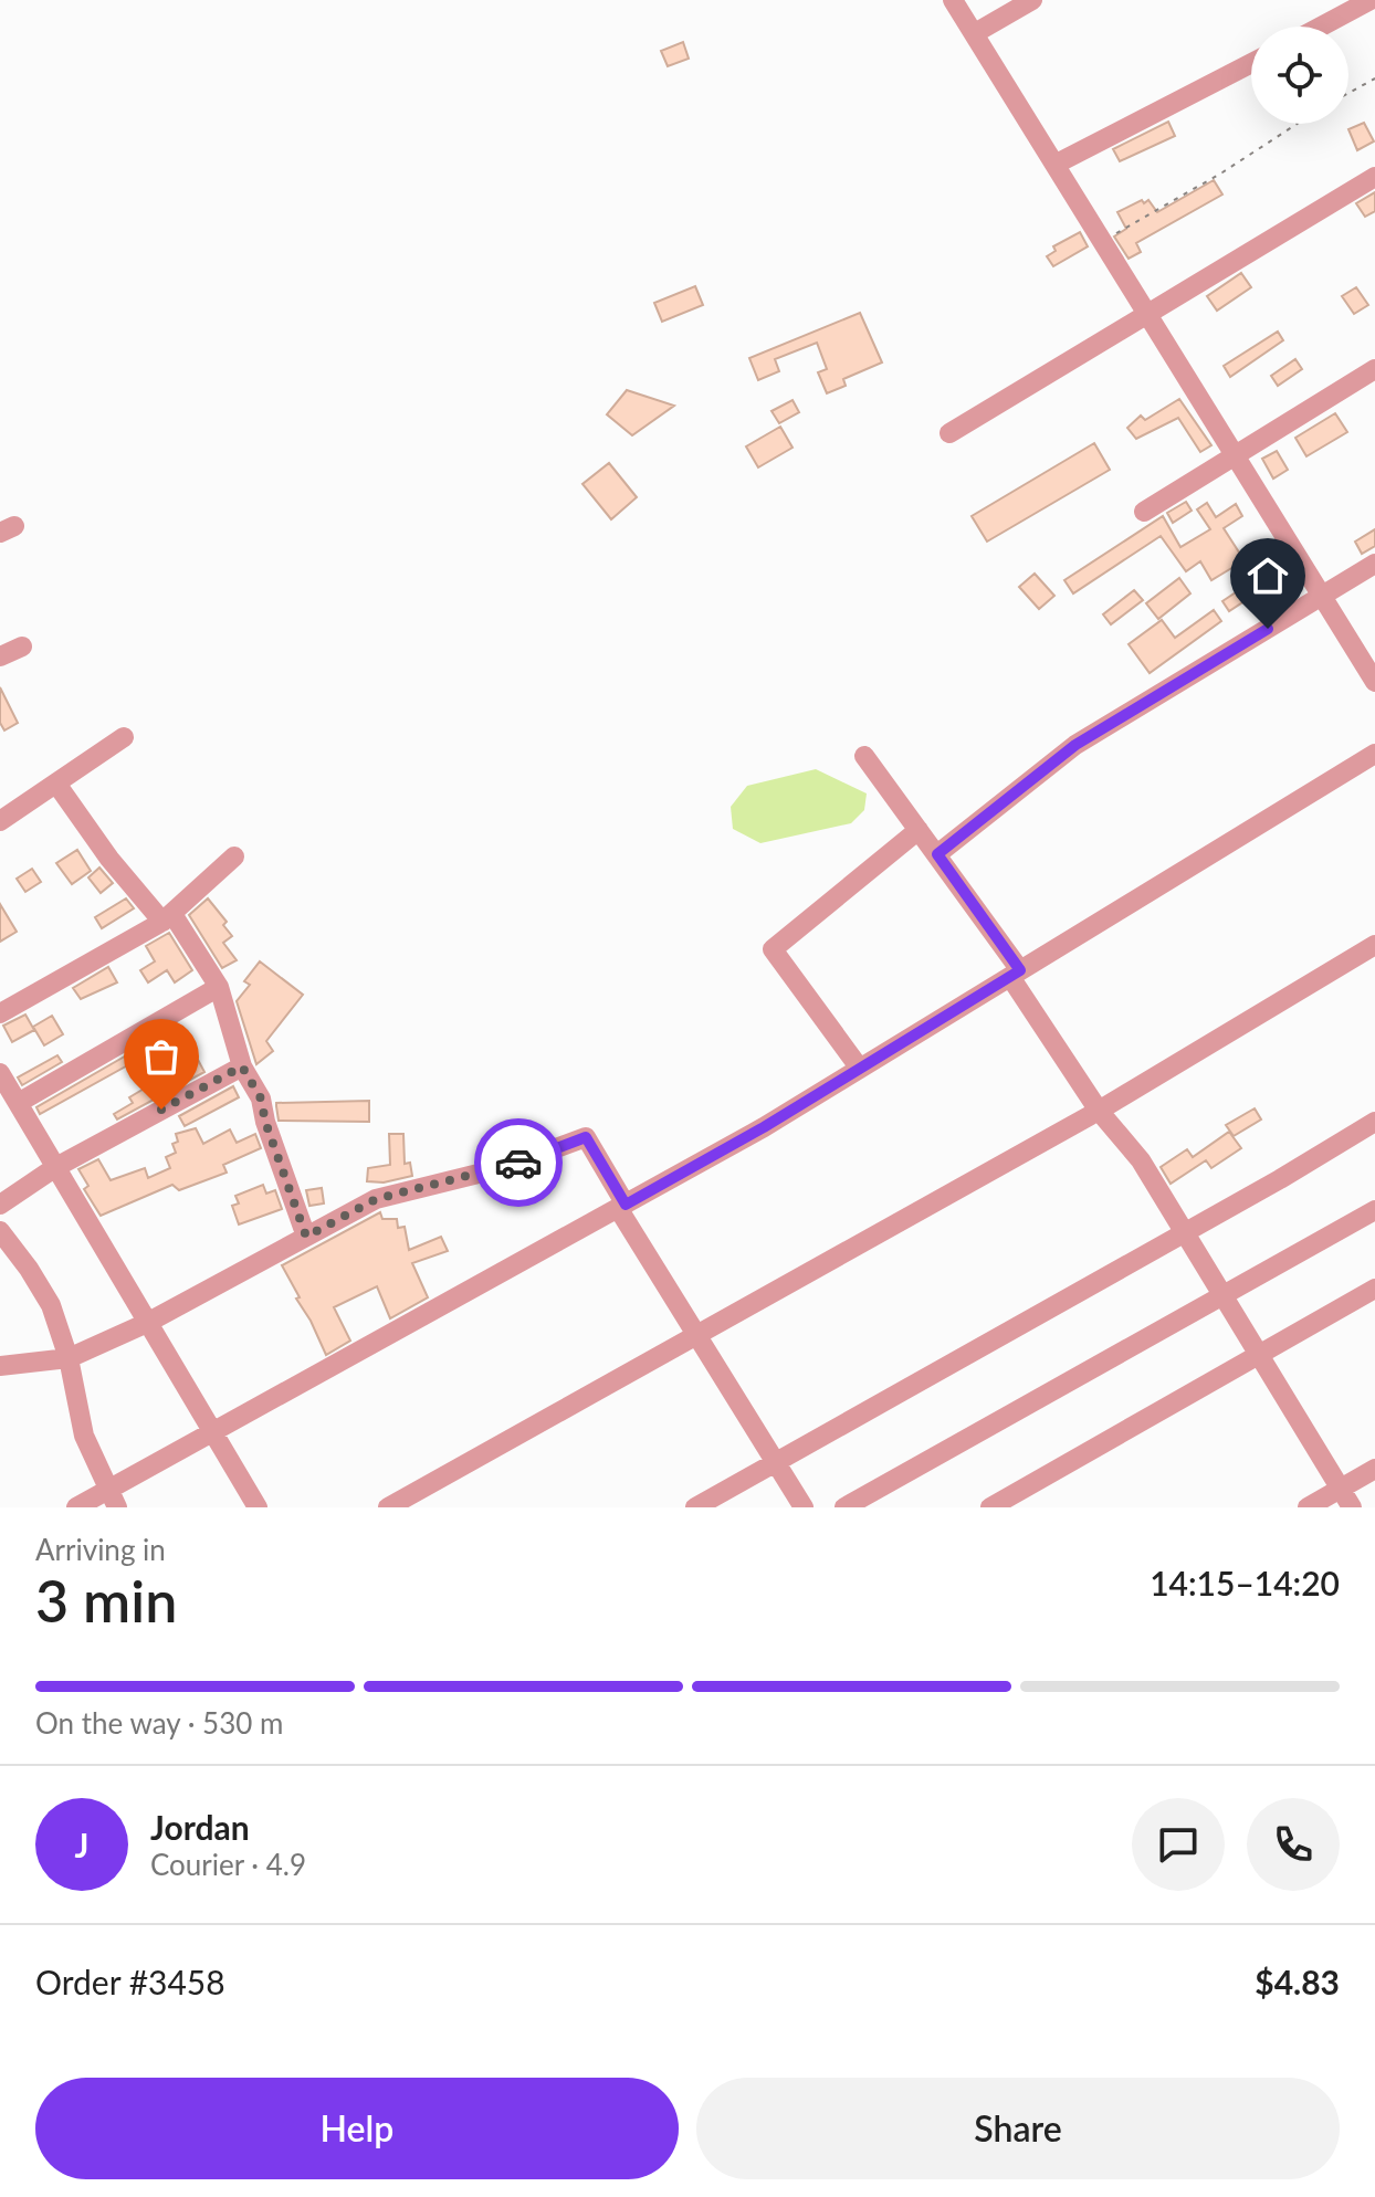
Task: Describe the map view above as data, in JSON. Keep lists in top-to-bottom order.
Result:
{
  "page": {
    "heading": ["3 min", "Arriving in", "14:15–14:20"],
    "panel": [
      "Jordan",
      "Courier · 4.9",
      "Order #3458",
      "$4.83"
    ],
    "bar": "On the way · 530 m",
    "round": "J",
    "buttons": ["Help", "Share"]
  }
}
